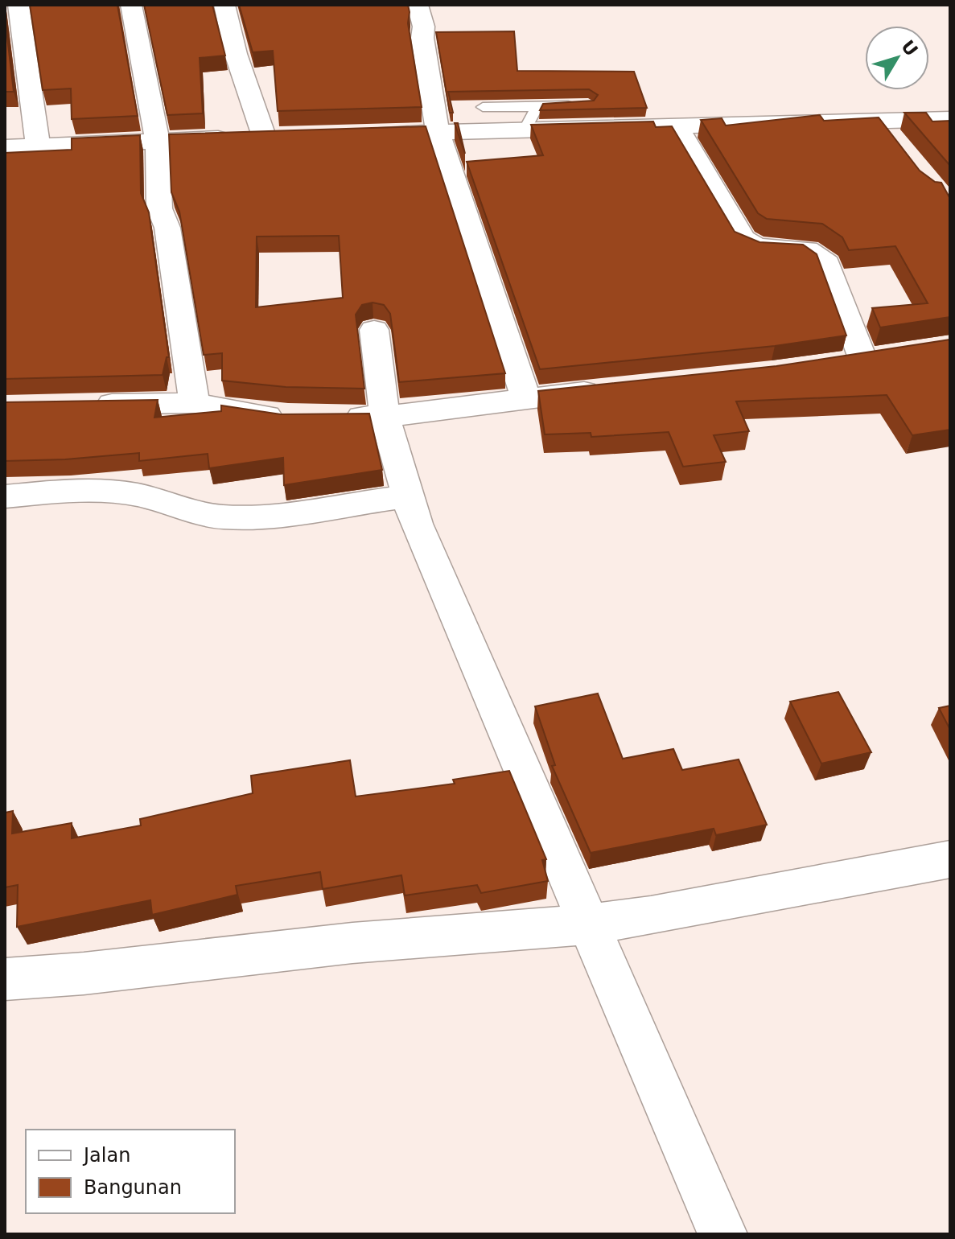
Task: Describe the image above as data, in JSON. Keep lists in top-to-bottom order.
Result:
{
  "legend": ["Jalan", "Bangunan"],
  "north": "top right"
}
